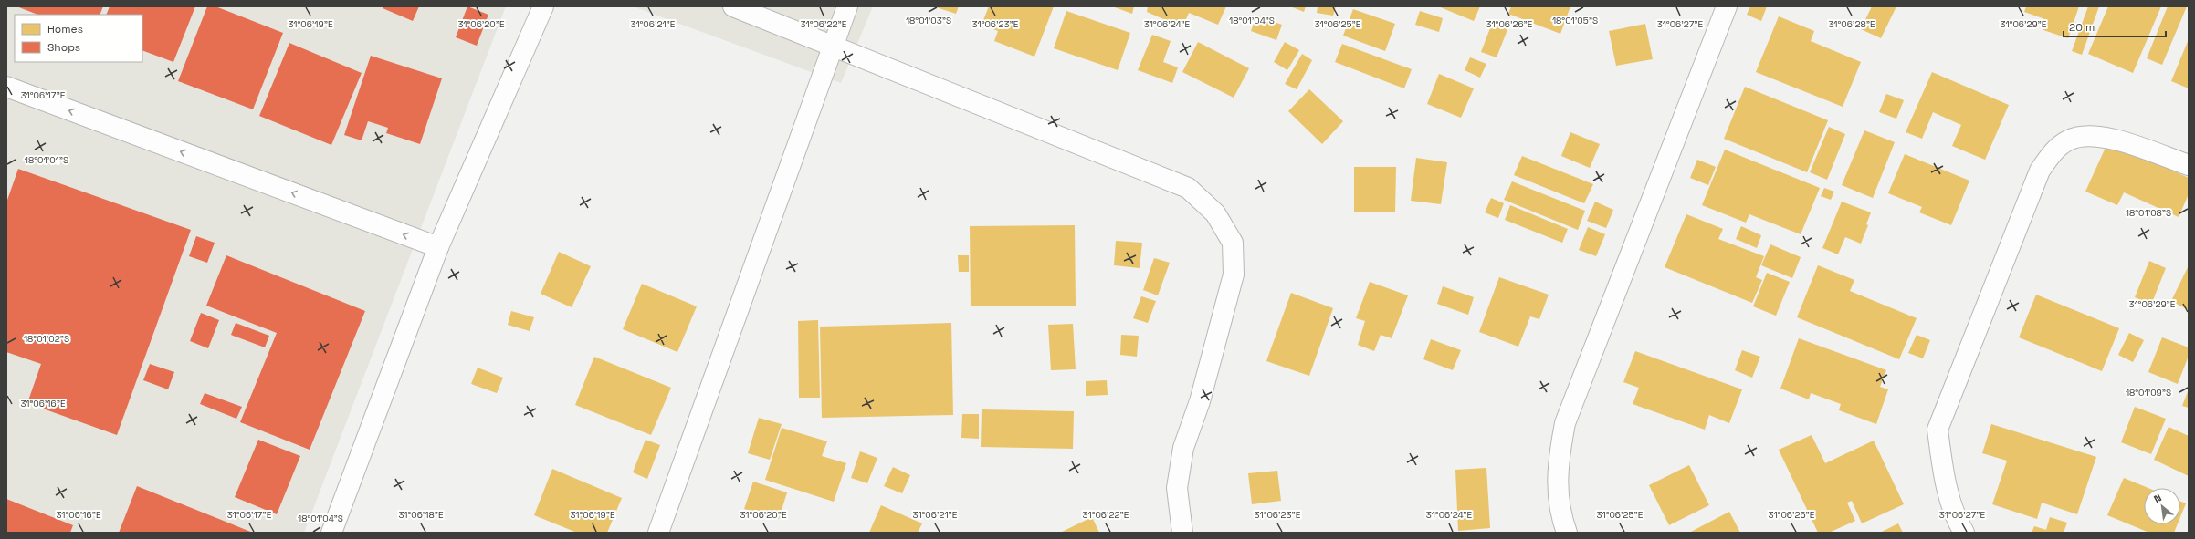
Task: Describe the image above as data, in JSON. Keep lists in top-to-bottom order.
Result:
{
  "legend": ["Homes", "Shops"],
  "scale_bar": "20 m",
  "north": "top left",
  "coordinates": [
    "18°01'03\"S",
    "18°01'04\"S",
    "18°01'05\"S",
    "31°06'19\"E",
    "31°06'20\"E",
    "31°06'21\"E",
    "31°06'22\"E",
    "31°06'23\"E",
    "31°06'24\"E",
    "31°06'25\"E",
    "31°06'26\"E",
    "31°06'27\"E",
    "31°06'28\"E",
    "31°06'29\"E",
    "31°06'17\"E",
    "18°01'01\"S",
    "18°01'08\"S",
    "18°01'02\"S",
    "18°01'09\"S",
    "31°06'16\"E",
    "31°06'18\"E"
  ]
}
